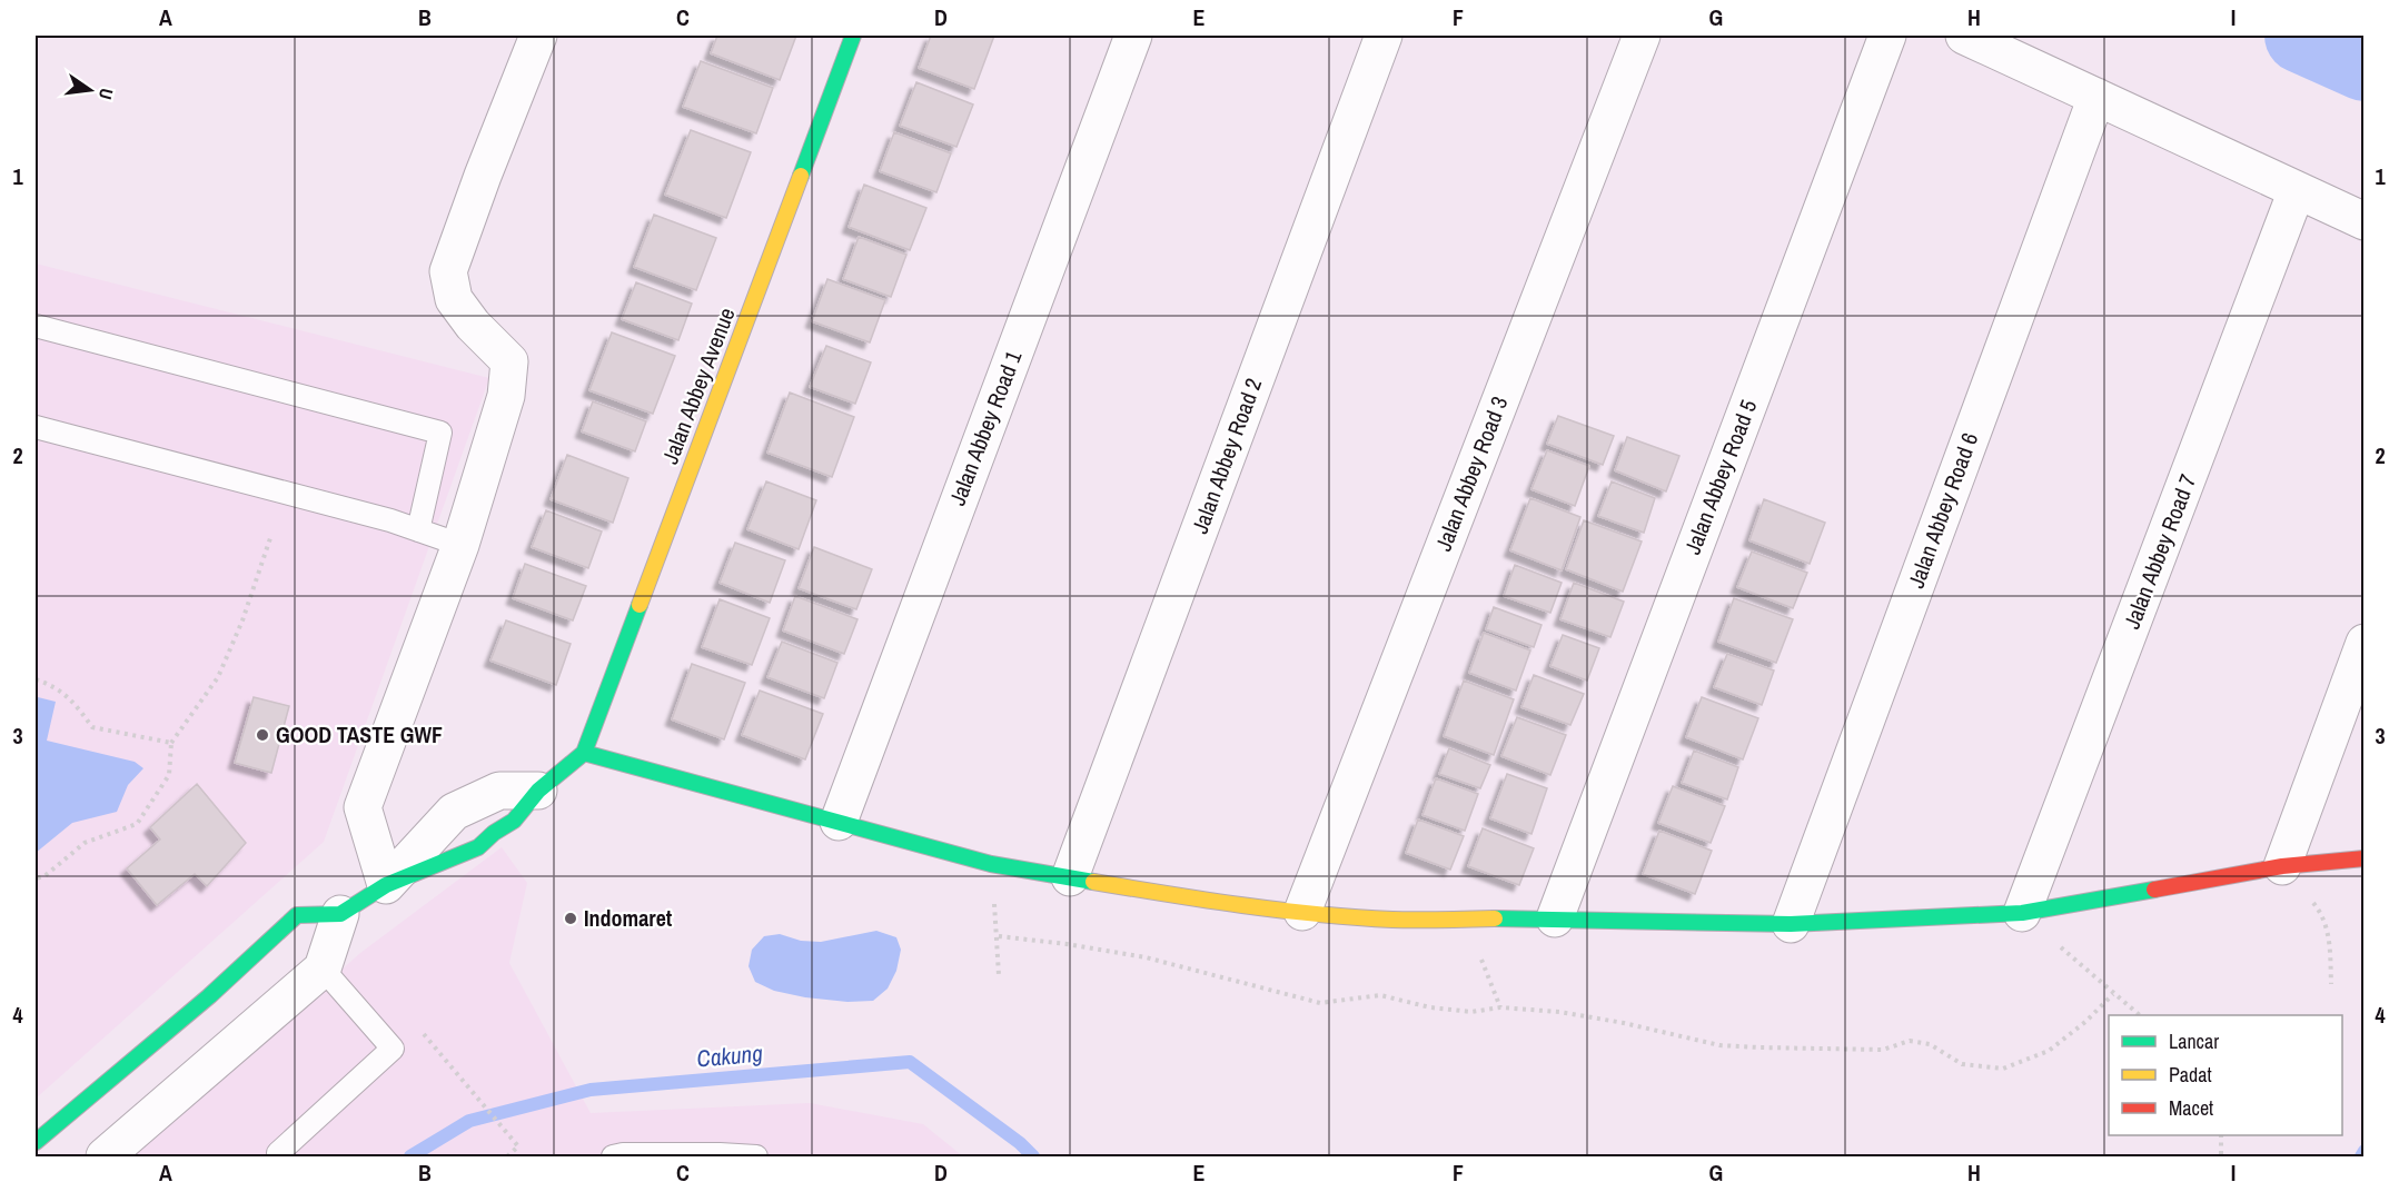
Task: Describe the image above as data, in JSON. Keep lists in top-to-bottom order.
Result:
{
  "streets": {
    "street": [
      "Jalan Abbey Avenue",
      "Jalan Abbey Road 1",
      "Jalan Abbey Road 2",
      "Jalan Abbey Road 3",
      "Jalan Abbey Road 5",
      "Jalan Abbey Road 6",
      "Jalan Abbey Road 7"
    ]
  },
  "water": ["Cakung"],
  "places": ["GOOD TASTE GWF", "Indomaret"],
  "legend": ["Lancar", "Padat", "Macet"],
  "north": "right",
  "grid": {
    "columns": [
      "A",
      "B",
      "C",
      "D",
      "E",
      "F",
      "G",
      "H",
      "I"
    ],
    "rows": [
      "1",
      "2",
      "3",
      "4"
    ]
  }
}
